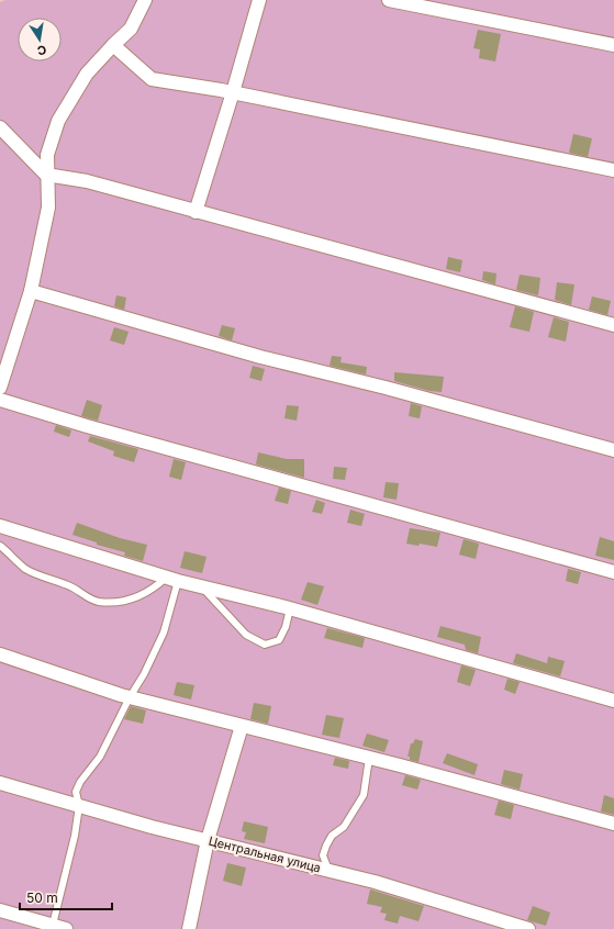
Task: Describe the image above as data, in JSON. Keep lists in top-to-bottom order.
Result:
{
  "streets": {
    "street": ["Центральная улица"]
  },
  "scale_bar": "50 m",
  "north": "bottom"
}
